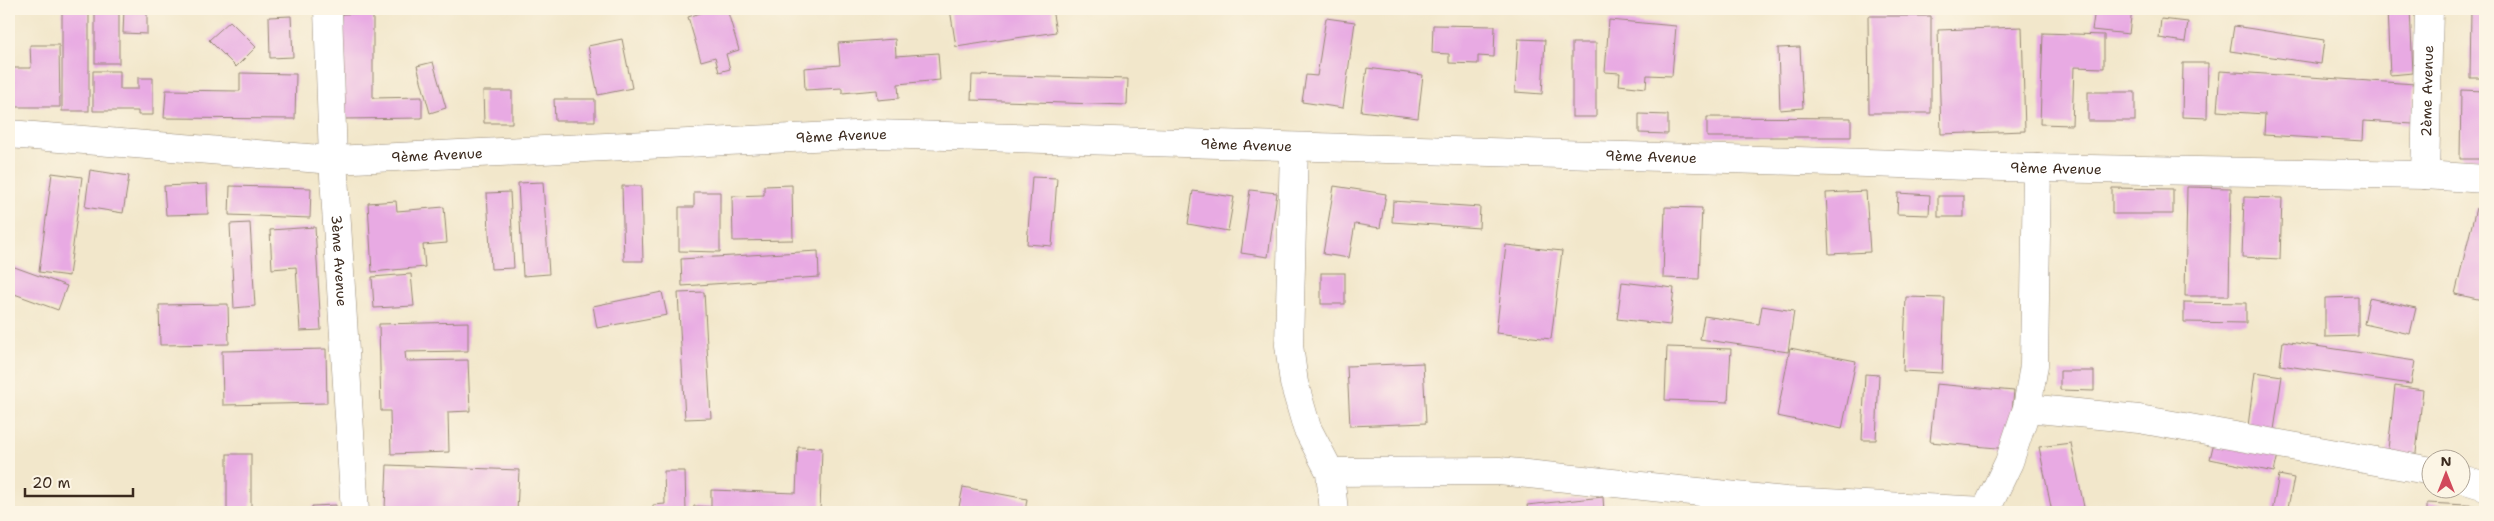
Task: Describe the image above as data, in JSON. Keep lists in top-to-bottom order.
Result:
{
  "streets": {
    "street": ["2ème Avenue", "9ème Avenue", "3ème Avenue"]
  },
  "crossings": [
    ["2ème Avenue", "9ème Avenue"],
    ["9ème Avenue", "3ème Avenue"]
  ],
  "scale_bar": "20 m",
  "north": "top"
}
